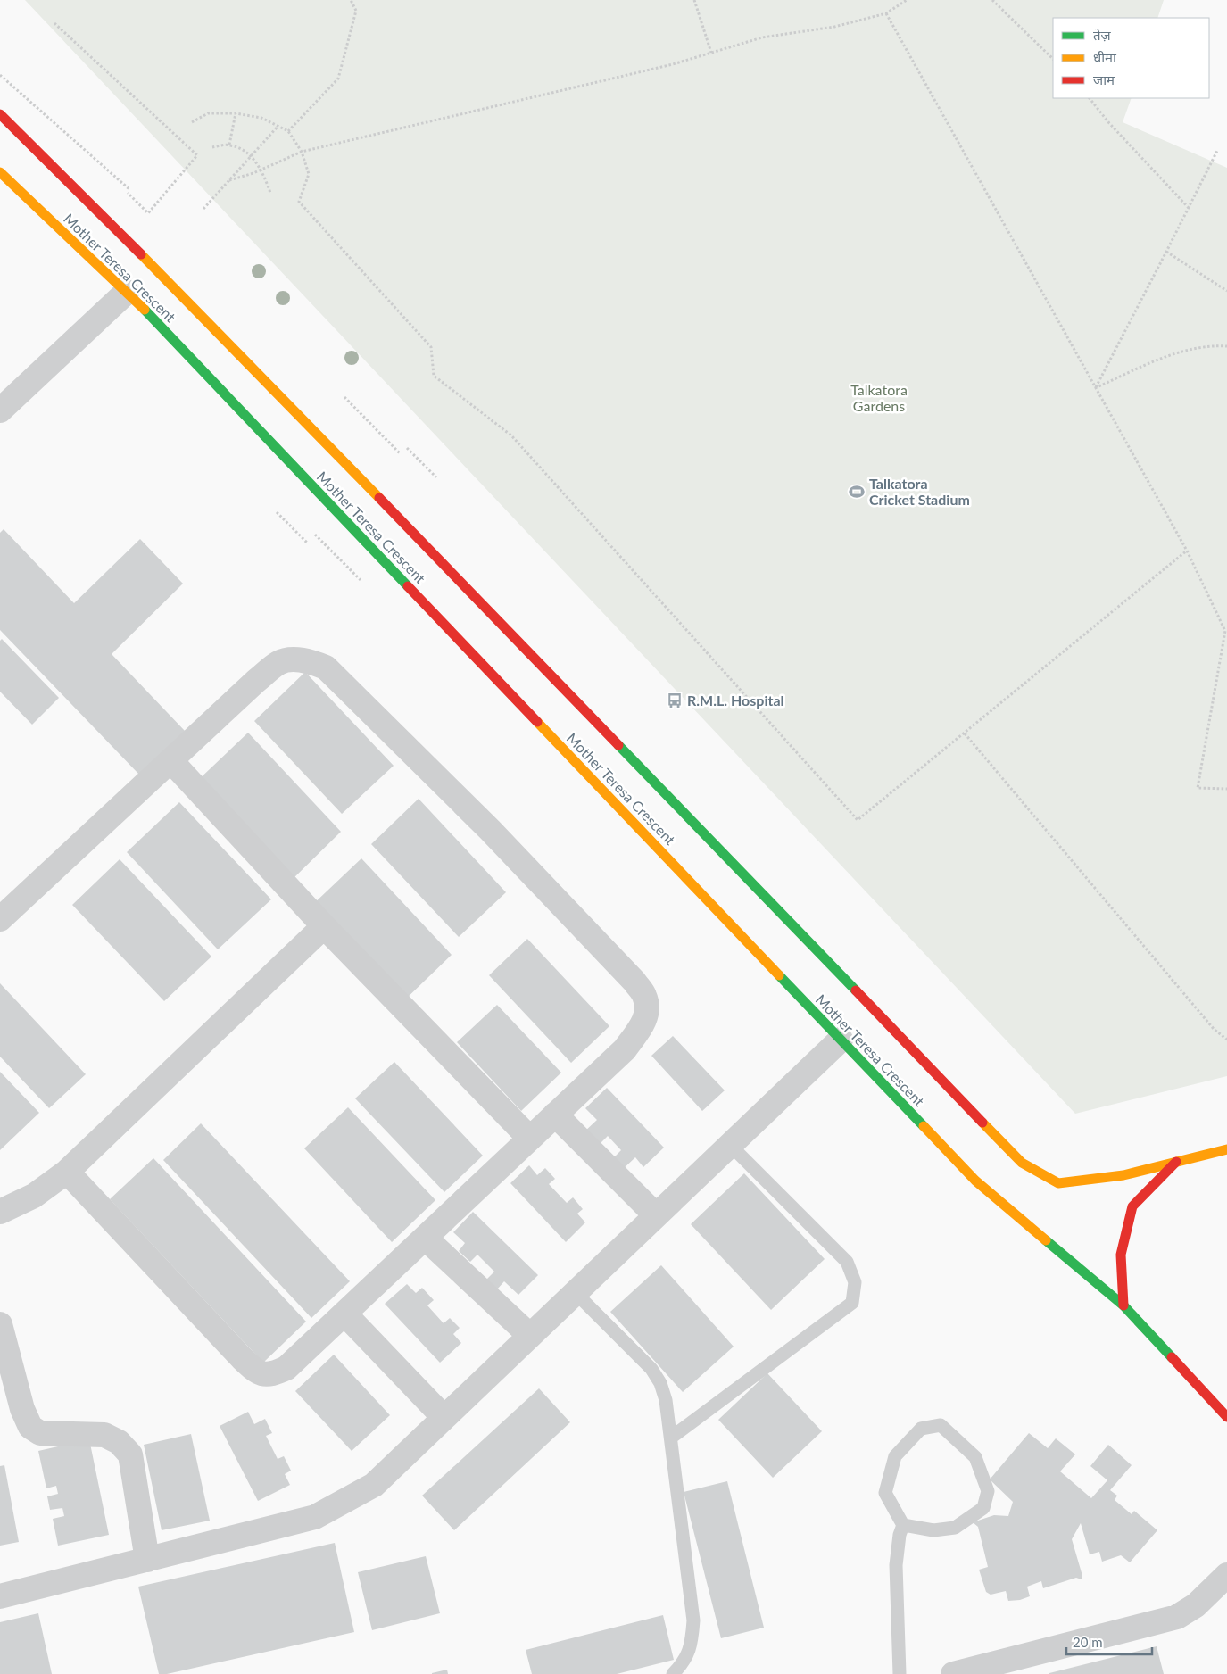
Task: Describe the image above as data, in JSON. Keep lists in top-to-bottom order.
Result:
{
  "streets": {
    "main road": ["Mother Teresa Crescent"]
  },
  "parks": ["Talkatora Gardens"],
  "places": {
    "sports": ["Talkatora Cricket Stadium"],
    "bus stop": ["R.M.L. Hospital"]
  },
  "legend": ["तेज़", "धीमा", "जाम"],
  "scale_bar": "20 m"
}
